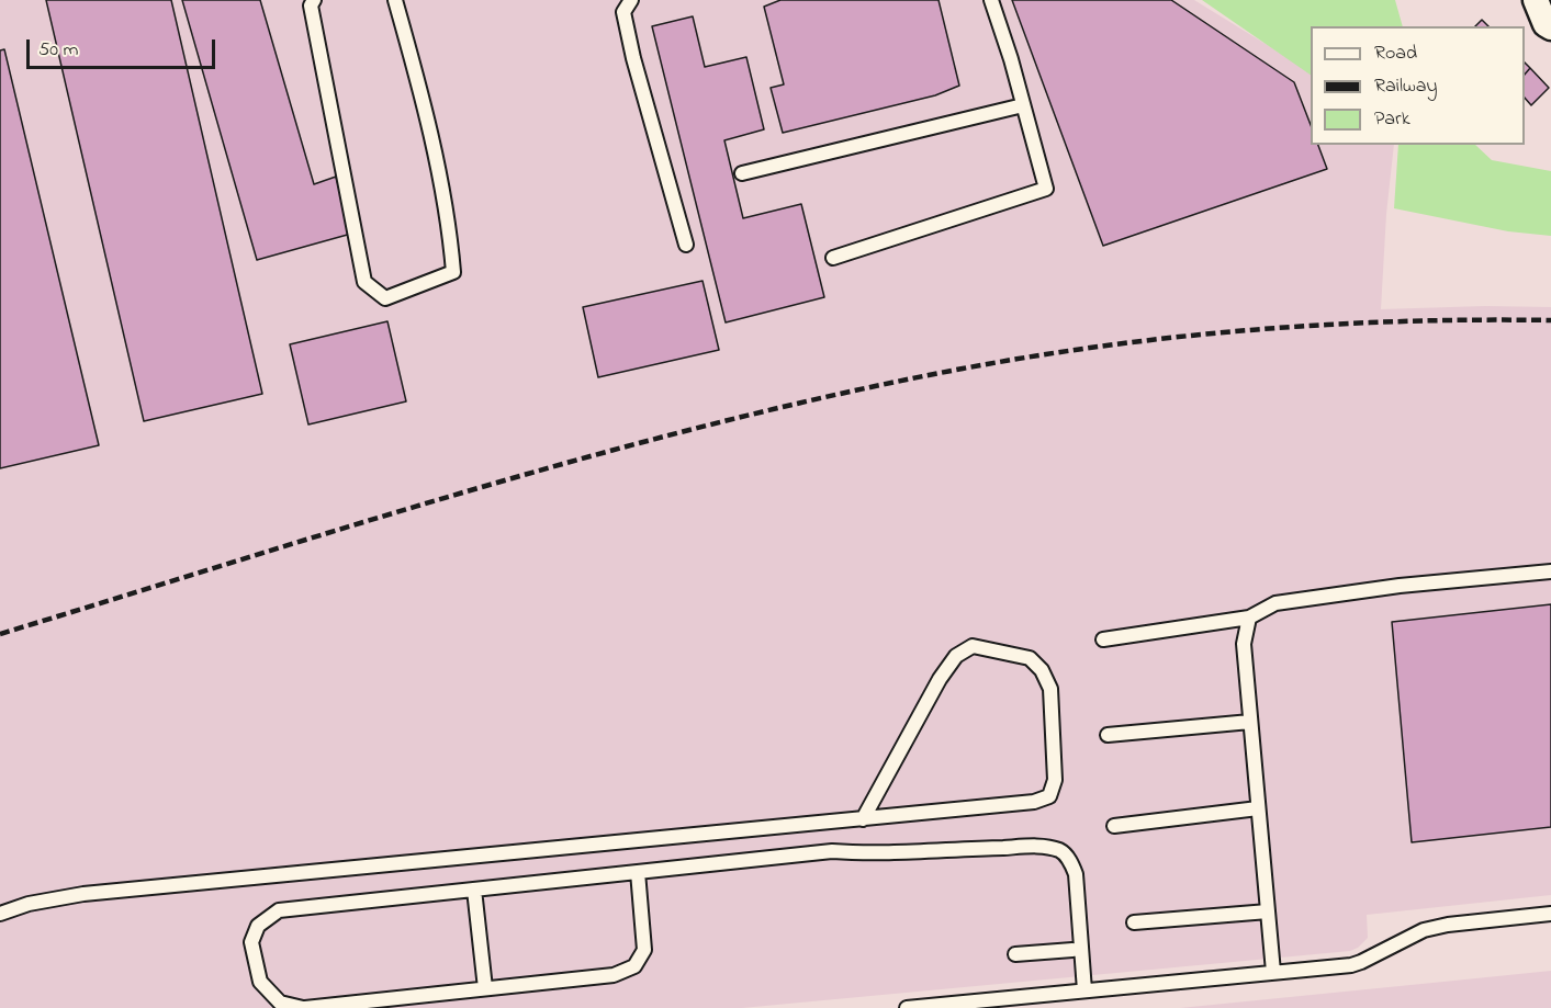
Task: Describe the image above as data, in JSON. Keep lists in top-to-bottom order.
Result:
{
  "legend": ["Road", "Railway", "Park"],
  "scale_bar": "50 m"
}
